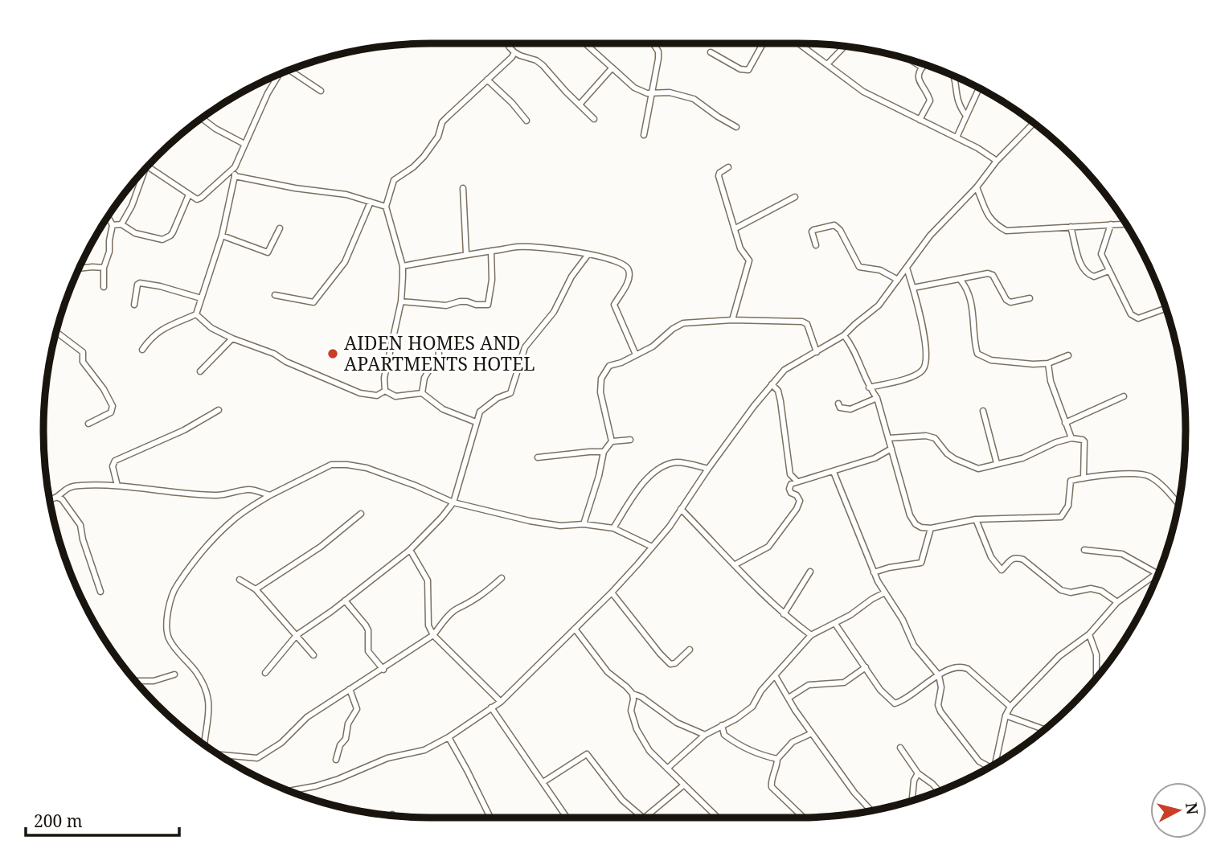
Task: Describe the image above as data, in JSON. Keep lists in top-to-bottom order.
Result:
{
  "places": ["AIDEN HOMES AND APARTMENTS HOTEL"],
  "scale_bar": "200 m",
  "north": "right"
}
